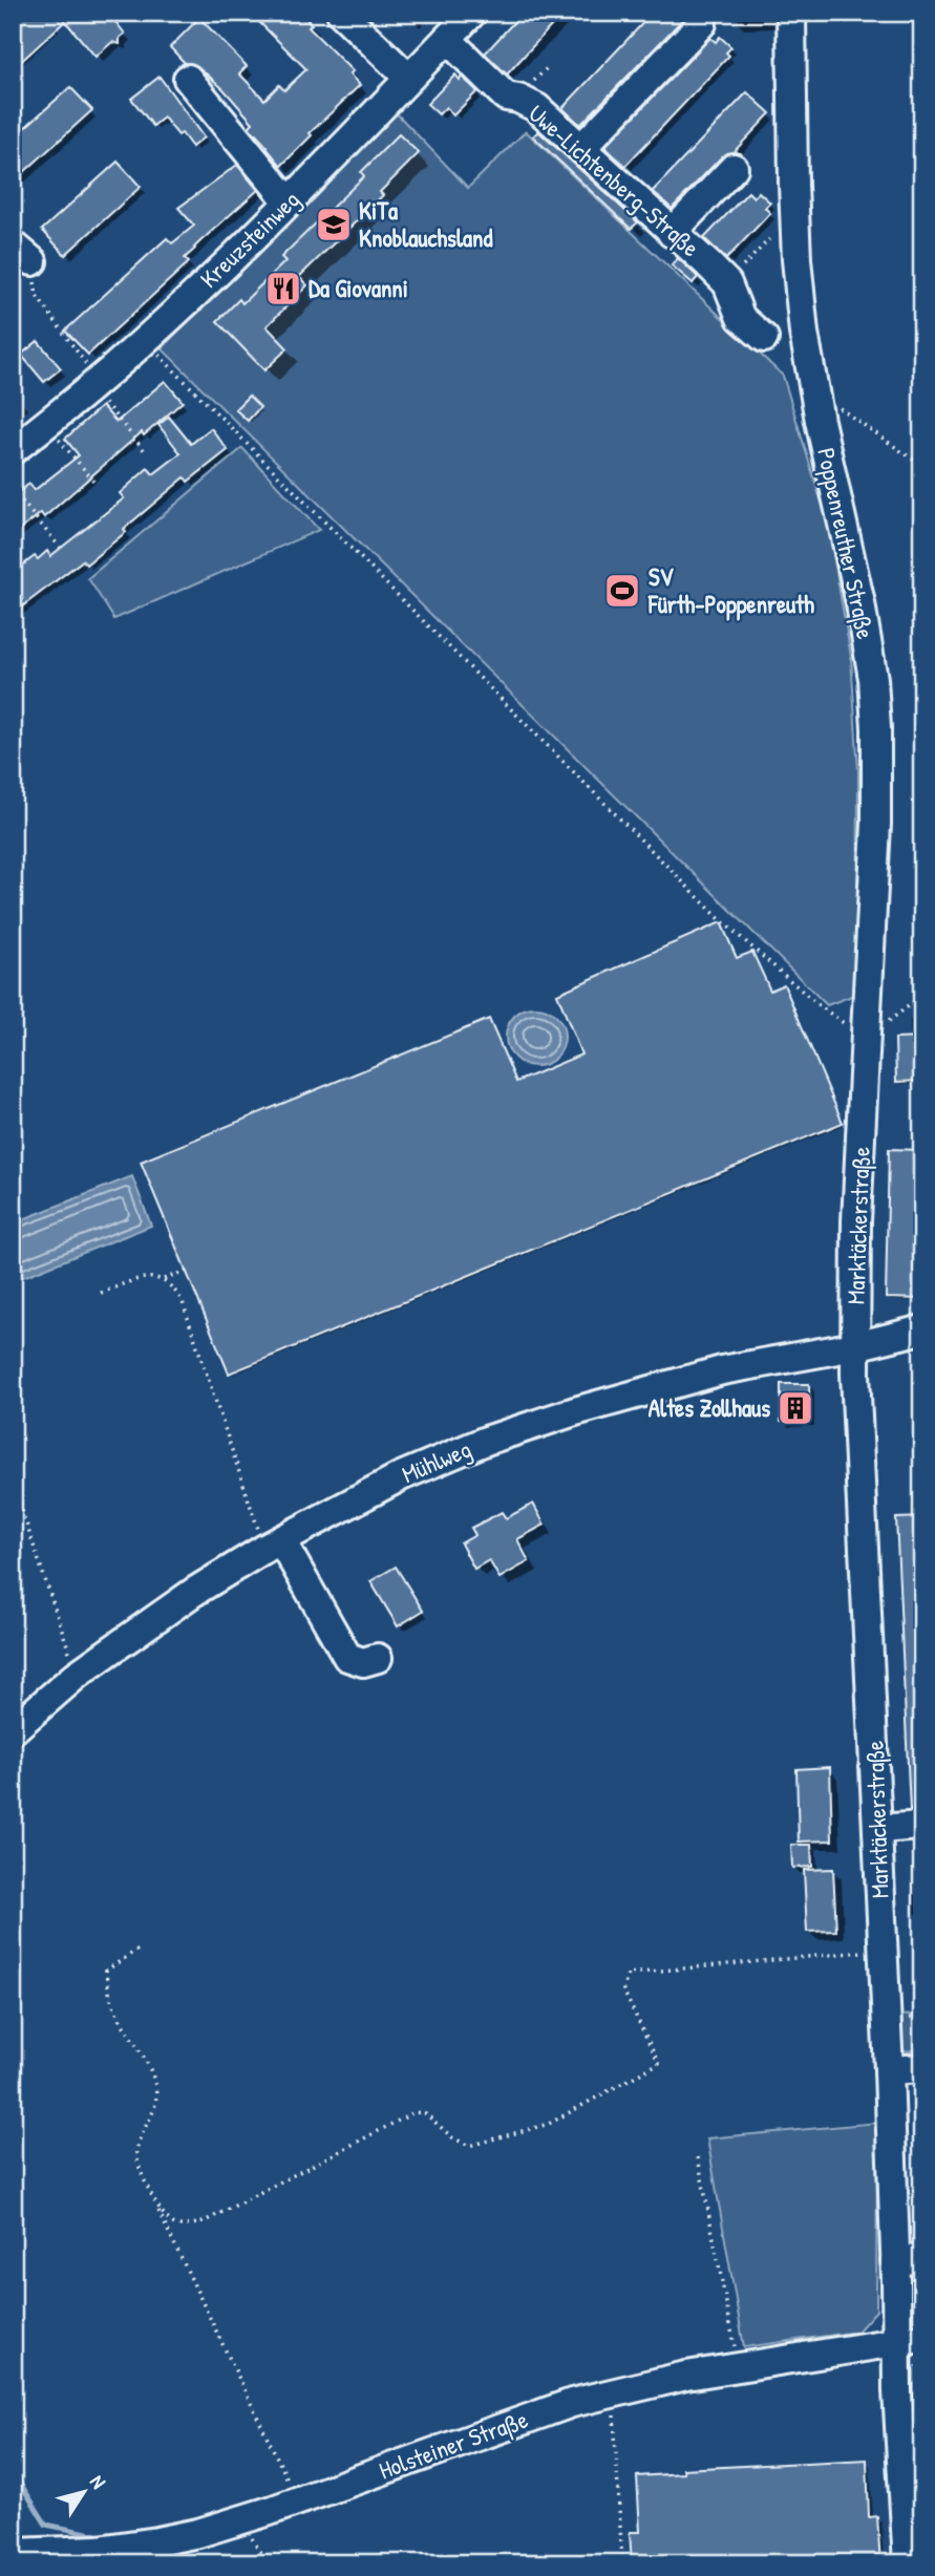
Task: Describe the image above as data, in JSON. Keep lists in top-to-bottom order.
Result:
{
  "streets": {
    "street": [
      "Uwe-Lichtenberg-Straße",
      "Kreuzsteinweg",
      "Poppenreuther Straße",
      "Marktäckerstraße",
      "Mühlweg",
      "Holsteiner Straße"
    ]
  },
  "crossings": [
    ["Uwe-Lichtenberg-Straße", "Kreuzsteinweg"],
    ["Poppenreuther Straße", "Marktäckerstraße"],
    ["Marktäckerstraße", "Mühlweg"],
    ["Marktäckerstraße", "Holsteiner Straße"]
  ],
  "places": {
    "school or university": ["KiTa Knoblauchsland"],
    "restaurant": ["Da Giovanni"],
    "sports": ["SV Fürth-Poppenreuth"],
    "building": ["Altes Zollhaus"]
  },
  "north": "top right"
}
